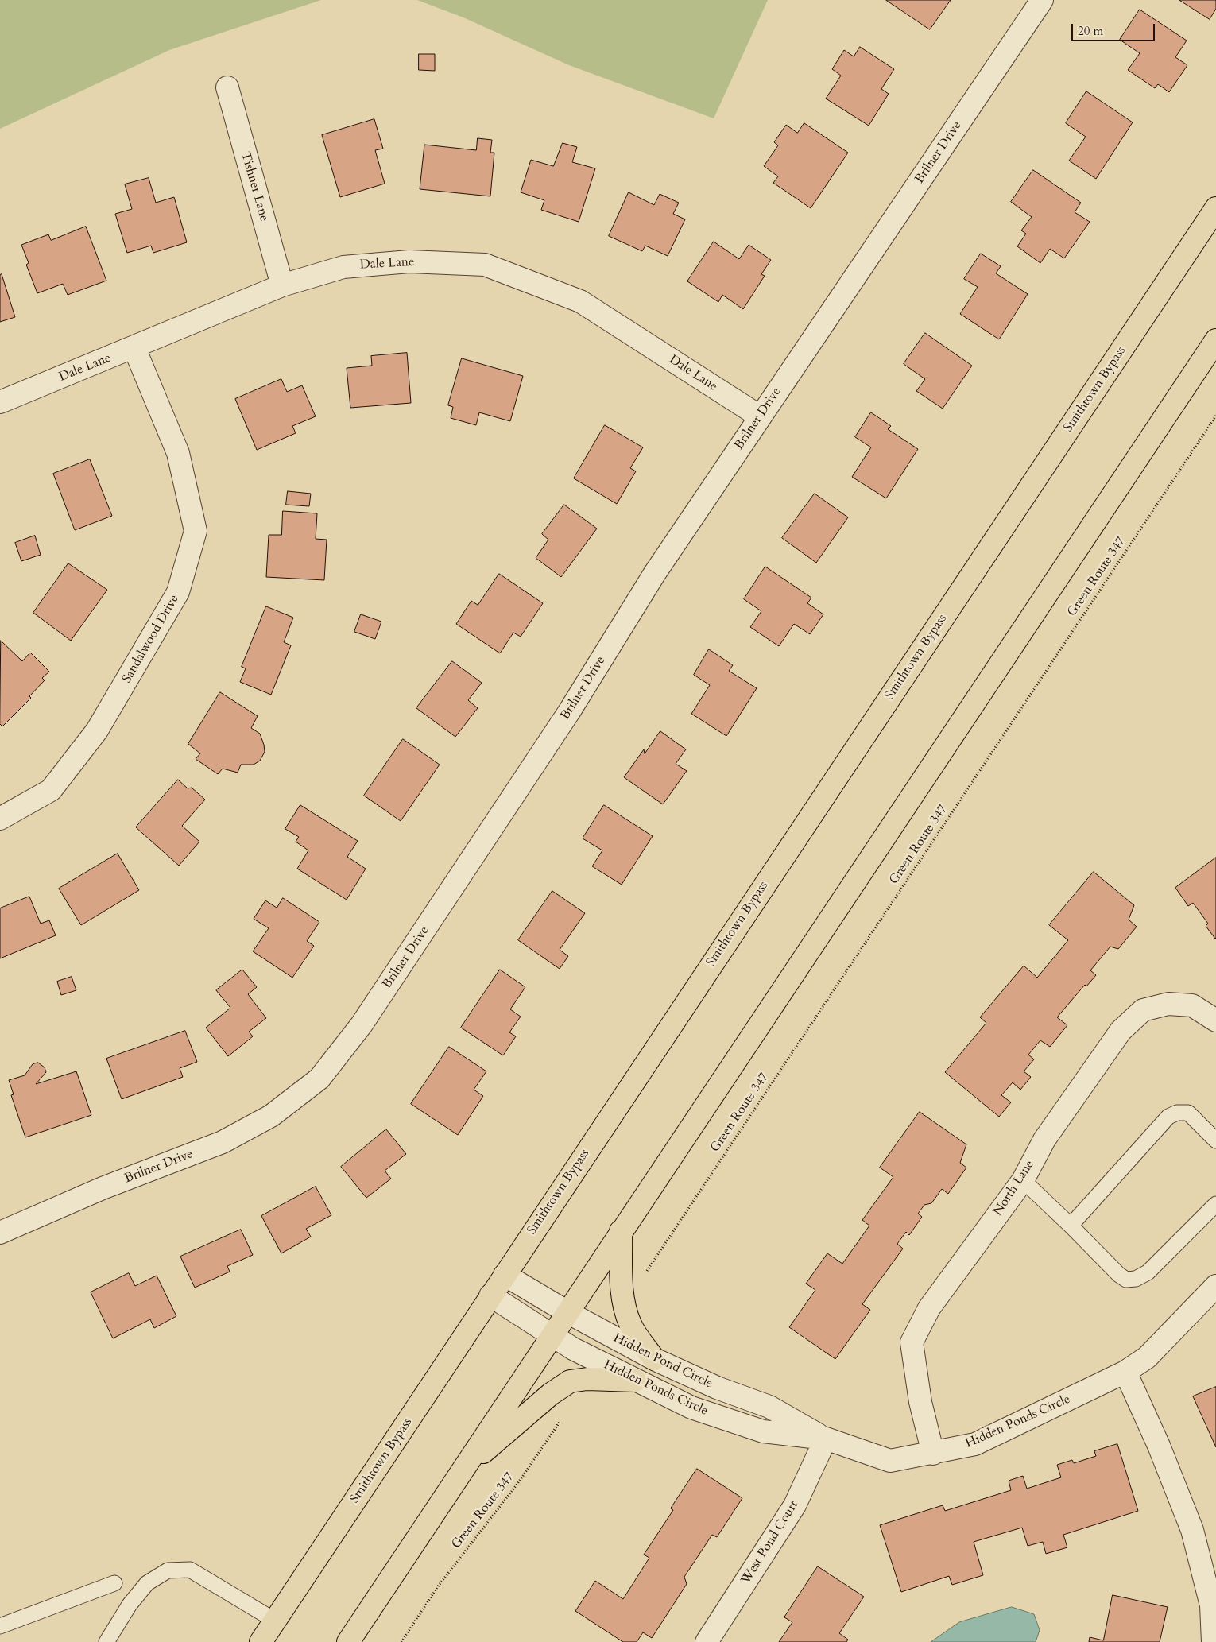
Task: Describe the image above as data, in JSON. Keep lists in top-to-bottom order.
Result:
{
  "streets": {
    "highway": ["Smithtown Bypass"],
    "street": [
      "Brilner Drive",
      "Tishner Lane",
      "Dale Lane",
      "Sandalwood Drive",
      "North Lane",
      "Hidden Pond Circle",
      "Hidden Ponds Circle",
      "West Pond Court"
    ],
    "path": ["Green Route 347"]
  },
  "crossings": [
    ["Brilner Drive", "Dale Lane"],
    ["Tishner Lane", "Dale Lane"],
    ["Dale Lane", "Sandalwood Drive"],
    ["Smithtown Bypass", "Hidden Pond Circle"],
    ["Smithtown Bypass", "Hidden Ponds Circle"],
    ["North Lane", "Hidden Ponds Circle"],
    ["Hidden Pond Circle", "Hidden Ponds Circle"],
    ["Hidden Pond Circle", "West Pond Court"],
    ["Hidden Ponds Circle", "West Pond Court"]
  ],
  "scale_bar": "20 m"
}
